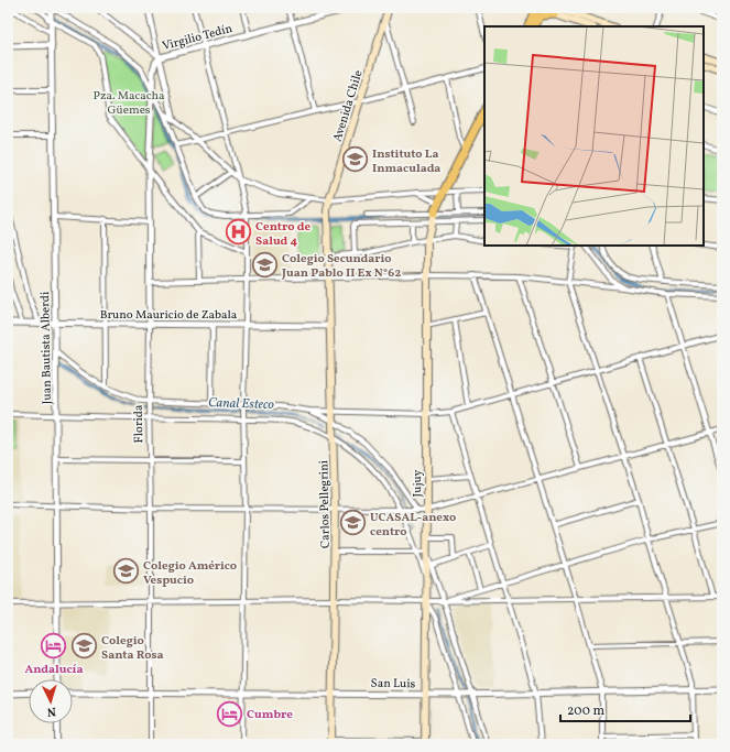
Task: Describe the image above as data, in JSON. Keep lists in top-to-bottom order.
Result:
{
  "streets": {
    "main road": ["Avenida Chile", "Jujuy", "Carlos Pellegrini"],
    "street": [
      "Virgilio Tedín",
      "Bruno Mauricio de Zabala",
      "Juan Bautista Alberdi",
      "Florida",
      "San Luis"
    ]
  },
  "crossings": [
    ["Virgilio Tedín", "Florida"],
    ["Avenida Chile", "Carlos Pellegrini"],
    ["Bruno Mauricio de Zabala", "Juan Bautista Alberdi"],
    ["Bruno Mauricio de Zabala", "Florida"],
    ["Bruno Mauricio de Zabala", "Carlos Pellegrini"],
    ["Florida", "San Luis"],
    ["Jujuy", "San Luis"],
    ["Carlos Pellegrini", "San Luis"]
  ],
  "water": ["Canal Esteco"],
  "parks": ["Pza. Macacha Güemes"],
  "places": {
    "school or university": [
      "Instituto La Inmaculada",
      "Colegio Secundario Juan Pablo II Ex N°62",
      "UCASAL-anexo centro",
      "Colegio Américo Vespucio",
      "Colegio Santa Rosa"
    ],
    "hospital": ["Centro de Salud 4"],
    "hotel": ["Andalucía", "Cumbre"]
  },
  "scale_bar": "200 m",
  "north": "bottom"
}
